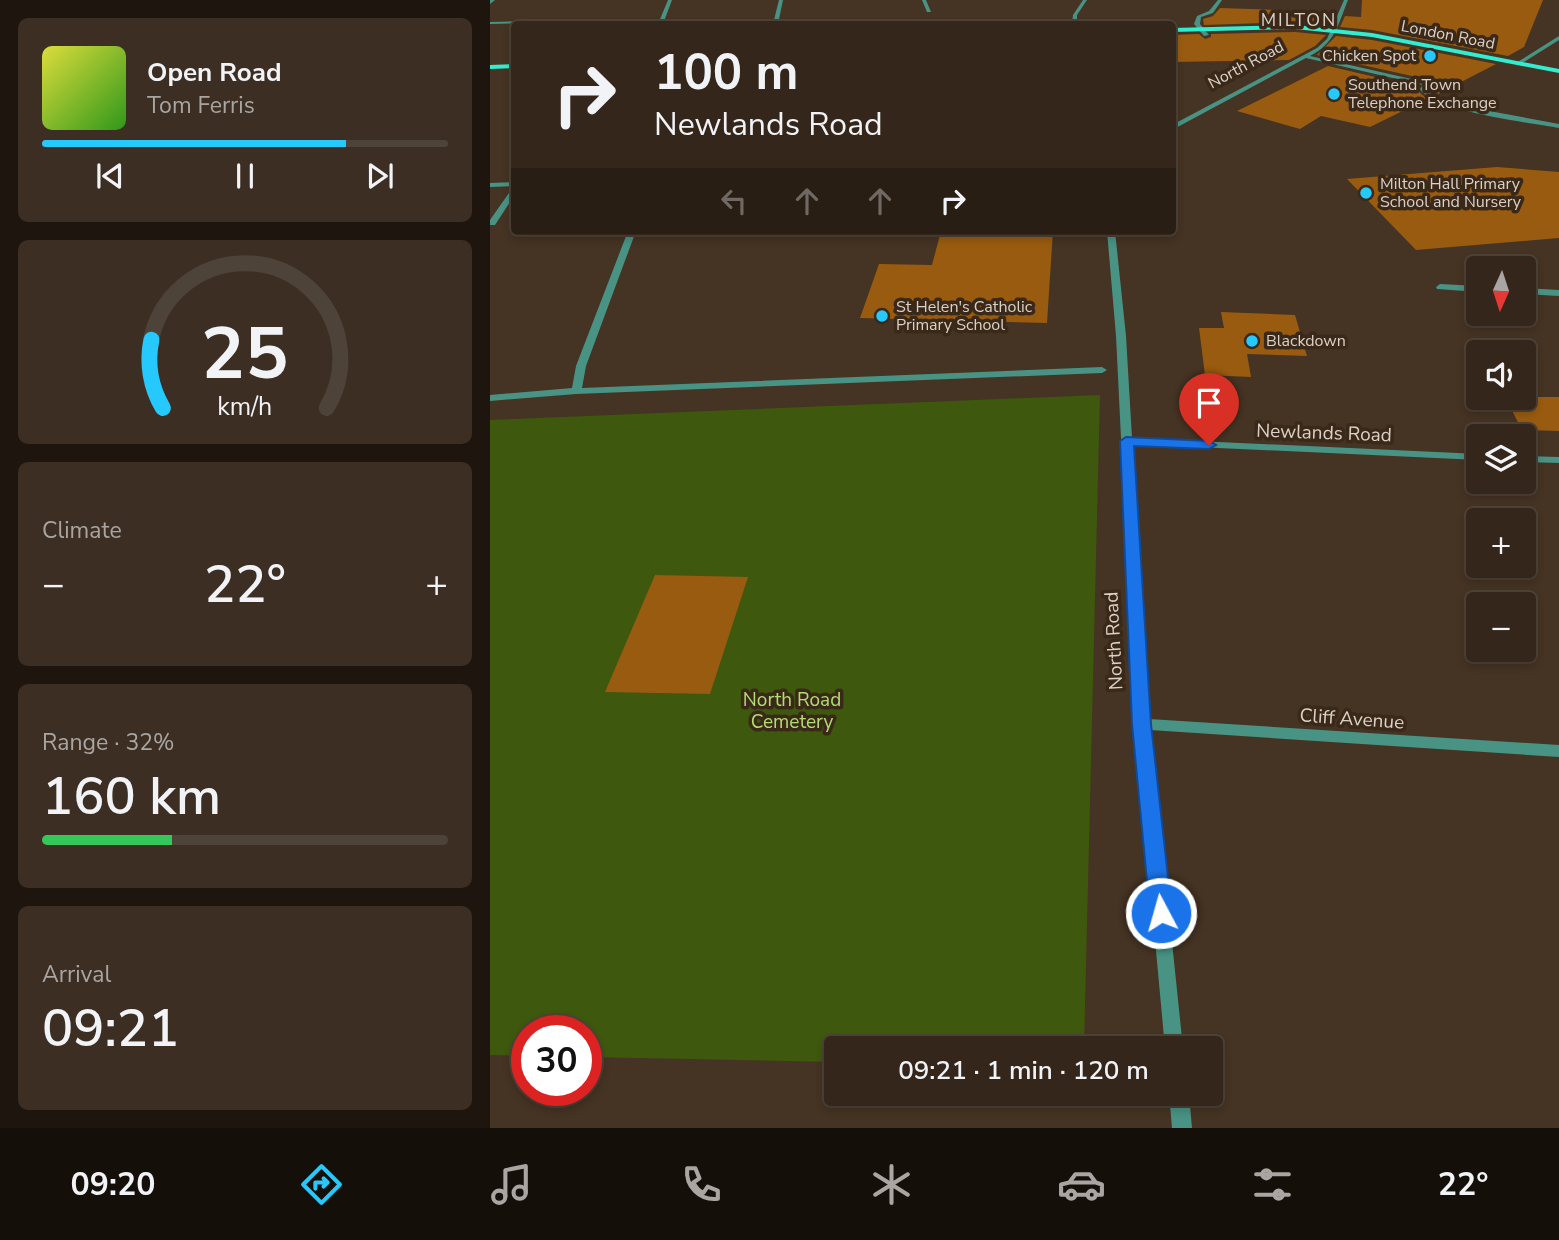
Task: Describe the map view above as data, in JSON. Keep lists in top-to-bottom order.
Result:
{
  "streets": {
    "main road": ["London Road"],
    "street": ["North Road", "Newlands Road", "Cliff Avenue"]
  },
  "crossings": [
    ["London Road", "North Road"],
    ["North Road", "Newlands Road"],
    ["North Road", "Cliff Avenue"]
  ],
  "districts": ["MILTON"],
  "parks": ["North Road Cemetery"],
  "places": [
    "Chicken Spot",
    "Southend Town Telephone Exchange",
    "Milton Hall Primary School and Nursery",
    "St Helen's Catholic Primary School",
    "Blackdown"
  ],
  "north": "bottom",
  "page": {
    "turn": ["100 m", "Newlands Road"],
    "song": ["Open Road", "Tom Ferris"],
    "map_buttons": ["+", "−"],
    "tile": [
      "Climate",
      ["Range · 32%", "160 km"],
      ["Arrival", "09:21"]
    ],
    "heat": ["−", "22°", "+"],
    "limit": "30",
    "trip": "09:21 · 1 min · 120 m",
    "tabs": ["09:20", "22°"],
    "gauge": ["25", "km/h"]
  }
}
